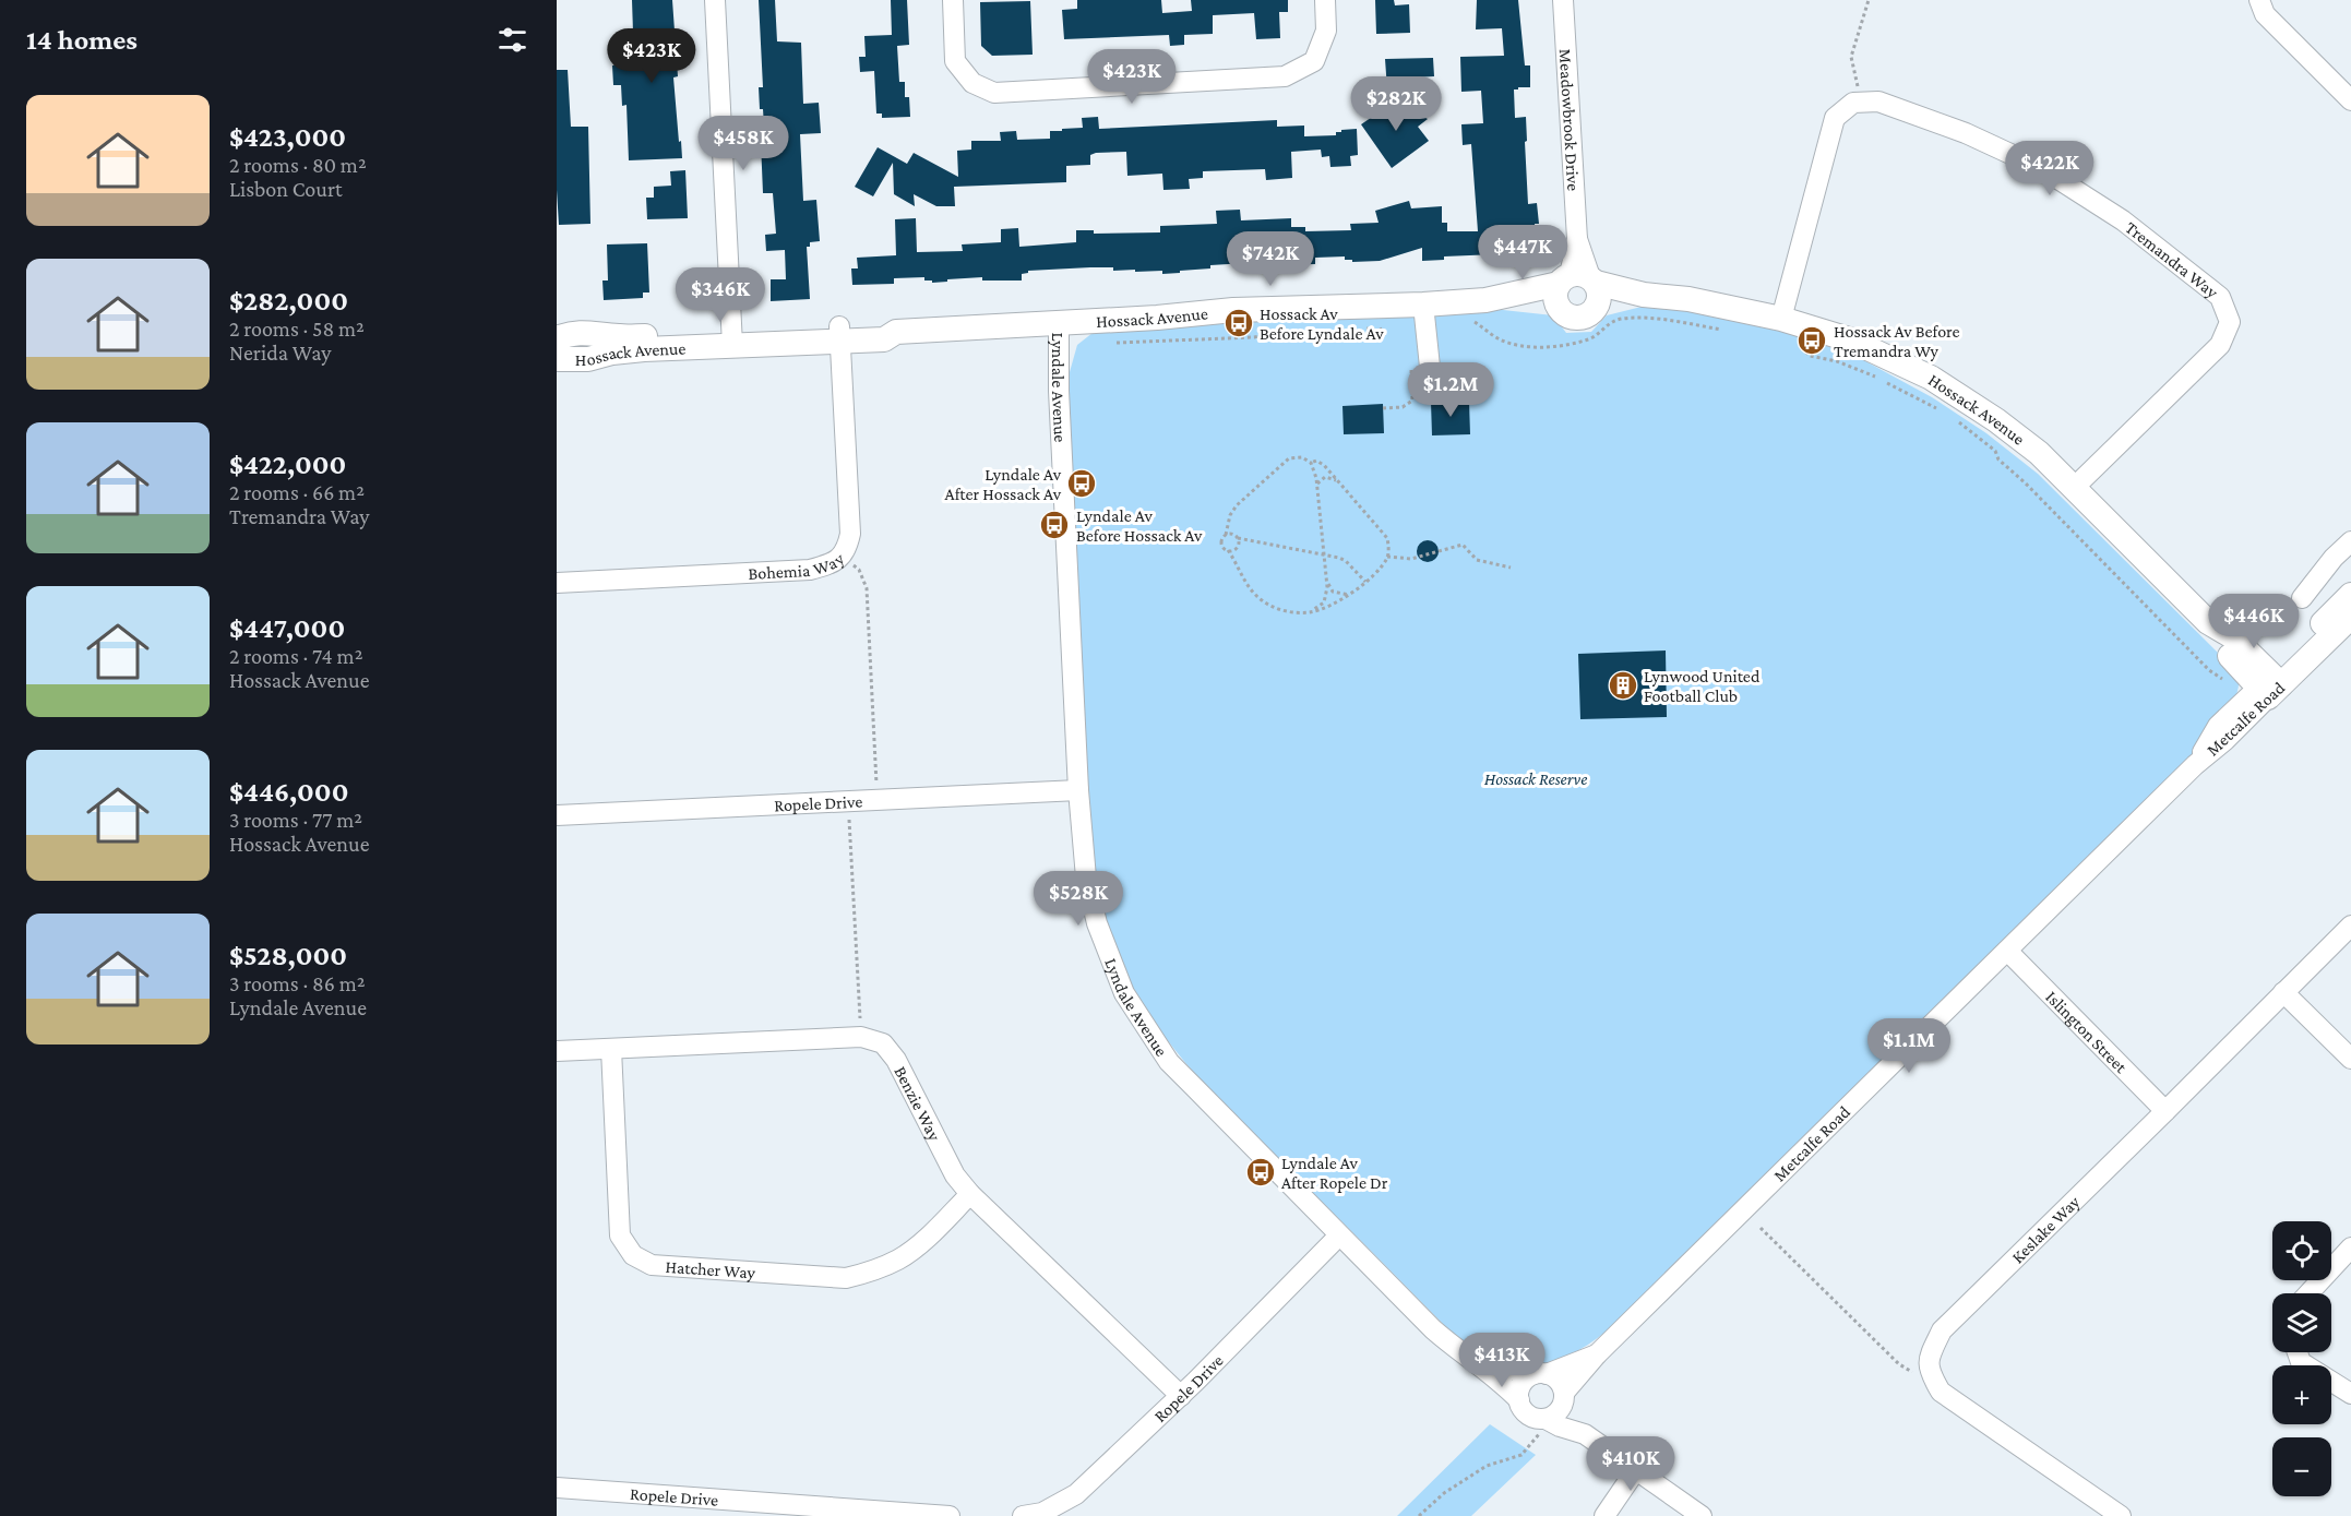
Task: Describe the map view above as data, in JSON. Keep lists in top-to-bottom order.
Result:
{
  "streets": {
    "main road": ["Hossack Avenue", "Metcalfe Road"],
    "street": [
      "Meadowbrook Drive",
      "Tremandra Way",
      "Lyndale Avenue",
      "Bohemia Way",
      "Ropele Drive",
      "Islington Street",
      "Benzie Way",
      "Keslake Way",
      "Hatcher Way"
    ]
  },
  "crossings": [
    ["Meadowbrook Drive", "Hossack Avenue"],
    ["Tremandra Way", "Hossack Avenue"],
    ["Hossack Avenue", "Lyndale Avenue"],
    ["Hossack Avenue", "Bohemia Way"],
    ["Hossack Avenue", "Metcalfe Road"],
    ["Lyndale Avenue", "Metcalfe Road"],
    ["Lyndale Avenue", "Ropele Drive"],
    ["Metcalfe Road", "Islington Street"],
    ["Ropele Drive", "Benzie Way"],
    ["Islington Street", "Keslake Way"],
    ["Benzie Way", "Hatcher Way"]
  ],
  "parks": ["Hossack Reserve"],
  "places": {
    "bus stop": [
      "Hossack Av Before Lyndale Av",
      "Hossack Av Before Tremandra Wy",
      "Lyndale Av After Hossack Av",
      "Lyndale Av Before Hossack Av",
      "Lyndale Av After Ropele Dr"
    ],
    "building": ["Lynwood United Football Club"]
  },
  "page": {
    "heading": "14 homes",
    "price": [
      "$423K",
      "$423K",
      "$282K",
      "$458K",
      "$422K",
      "$447K",
      "$742K",
      "$346K",
      "$1.2M",
      "$446K",
      "$528K",
      "$1.1M",
      "$413K",
      "$410K"
    ],
    "list": [
      {
        "name": "$423,000",
        "note": "2 rooms · 80 m² · Lisbon Court"
      },
      {
        "name": "$282,000",
        "note": "2 rooms · 58 m² · Nerida Way"
      },
      {
        "name": "$422,000",
        "note": "2 rooms · 66 m² · Tremandra Way"
      },
      {
        "name": "$447,000",
        "note": "2 rooms · 74 m² · Hossack Avenue"
      },
      {
        "name": "$446,000",
        "note": "3 rooms · 77 m² · Hossack Avenue"
      },
      {
        "name": "$528,000",
        "note": "3 rooms · 86 m² · Lyndale Avenue"
      }
    ],
    "map_buttons": ["+", "−"]
  }
}
